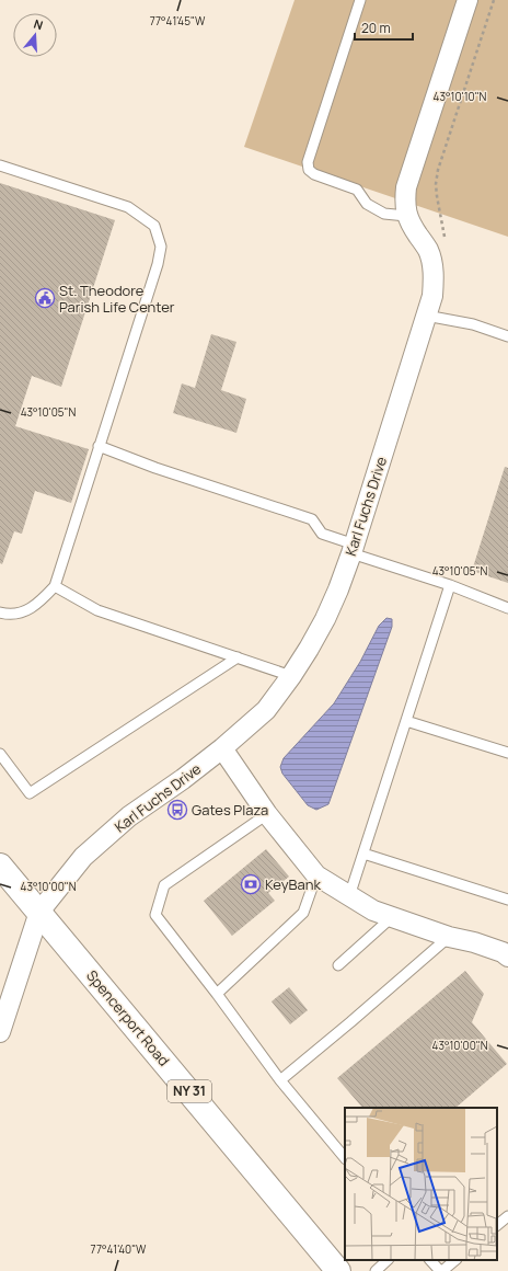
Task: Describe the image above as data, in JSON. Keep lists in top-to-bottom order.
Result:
{
  "streets": {
    "main road": ["Spencerport Road", "NY 31"],
    "street": ["Karl Fuchs Drive"]
  },
  "crossings": [
    ["Karl Fuchs Drive", "Spencerport Road"]
  ],
  "places": {
    "public building": ["St. Theodore Parish Life Center"],
    "bus stop": ["Gates Plaza"],
    "bank": ["KeyBank"]
  },
  "scale_bar": "20 m",
  "north": "top",
  "coordinates": [
    "77°41'45\"W",
    "43°10'10\"N",
    "43°10'05\"N",
    "43°10'00\"N",
    "77°41'40\"W"
  ]
}
